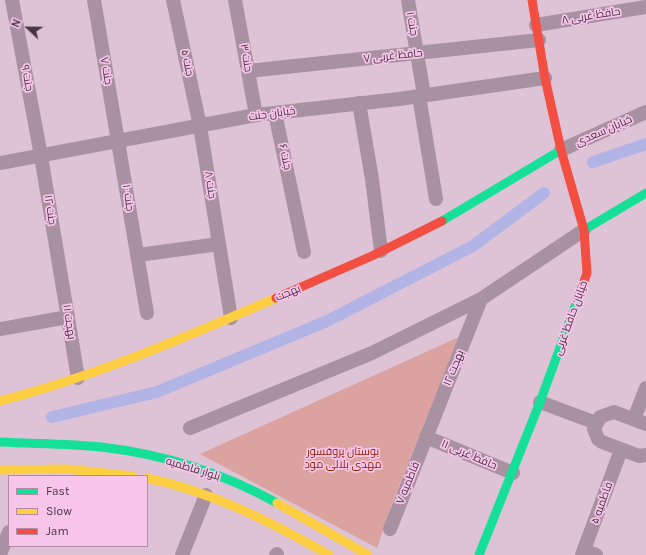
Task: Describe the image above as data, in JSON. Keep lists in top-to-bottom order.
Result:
{
  "streets": {
    "main road": ["بهجت", "خیابان حافظ غربی", "بلوار فاطمیه"],
    "street": [
      "حافظ غربی ۸",
      "جنت ۱",
      "حافظ غربی ۷",
      "جنت ۳",
      "جنت ۵",
      "جنت ۷",
      "جنت ۹",
      "خیابان جنت",
      "خیابان سعدی",
      "جنت ۶",
      "جنت ۸",
      "جنت ۱۰",
      "جنت ۱۲",
      "بهجت ۱۱",
      "بهجت ۱۲",
      "حافظ غربی ۱۱",
      "فاطمیه ۷",
      "فاطمیه ۵"
    ]
  },
  "crossings": [
    ["حافظ غربی ۸", "خیابان حافظ غربی"],
    ["جنت ۱", "حافظ غربی ۷"],
    ["جنت ۱", "خیابان جنت"],
    ["حافظ غربی ۷", "جنت ۳"],
    ["حافظ غربی ۷", "خیابان حافظ غربی"],
    ["جنت ۳", "خیابان جنت"],
    ["جنت ۵", "خیابان جنت"],
    ["جنت ۵", "جنت ۸"],
    ["جنت ۷", "خیابان جنت"],
    ["جنت ۷", "جنت ۱۰"],
    ["جنت ۹", "خیابان جنت"],
    ["جنت ۹", "جنت ۱۲"],
    ["خیابان جنت", "جنت ۶"],
    ["خیابان جنت", "جنت ۸"],
    ["خیابان جنت", "جنت ۱۰"],
    ["خیابان جنت", "جنت ۱۲"],
    ["خیابان جنت", "خیابان حافظ غربی"],
    ["خیابان سعدی", "بهجت"],
    ["خیابان سعدی", "خیابان حافظ غربی"],
    ["جنت ۸", "بهجت"],
    ["جنت ۱۲", "بهجت ۱۱"],
    ["بهجت", "خیابان حافظ غربی"],
    ["بهجت", "بهجت ۱۱"],
    ["خیابان حافظ غربی", "حافظ غربی ۱۱"],
    ["بهجت ۱۲", "حافظ غربی ۱۱"],
    ["بهجت ۱۲", "فاطمیه ۷"],
    ["حافظ غربی ۱۱", "فاطمیه ۷"]
  ],
  "parks": ["بوستان پروفسور مهدی بلالی مود"],
  "legend": ["Fast", "Slow", "Jam"],
  "north": "left"
}
